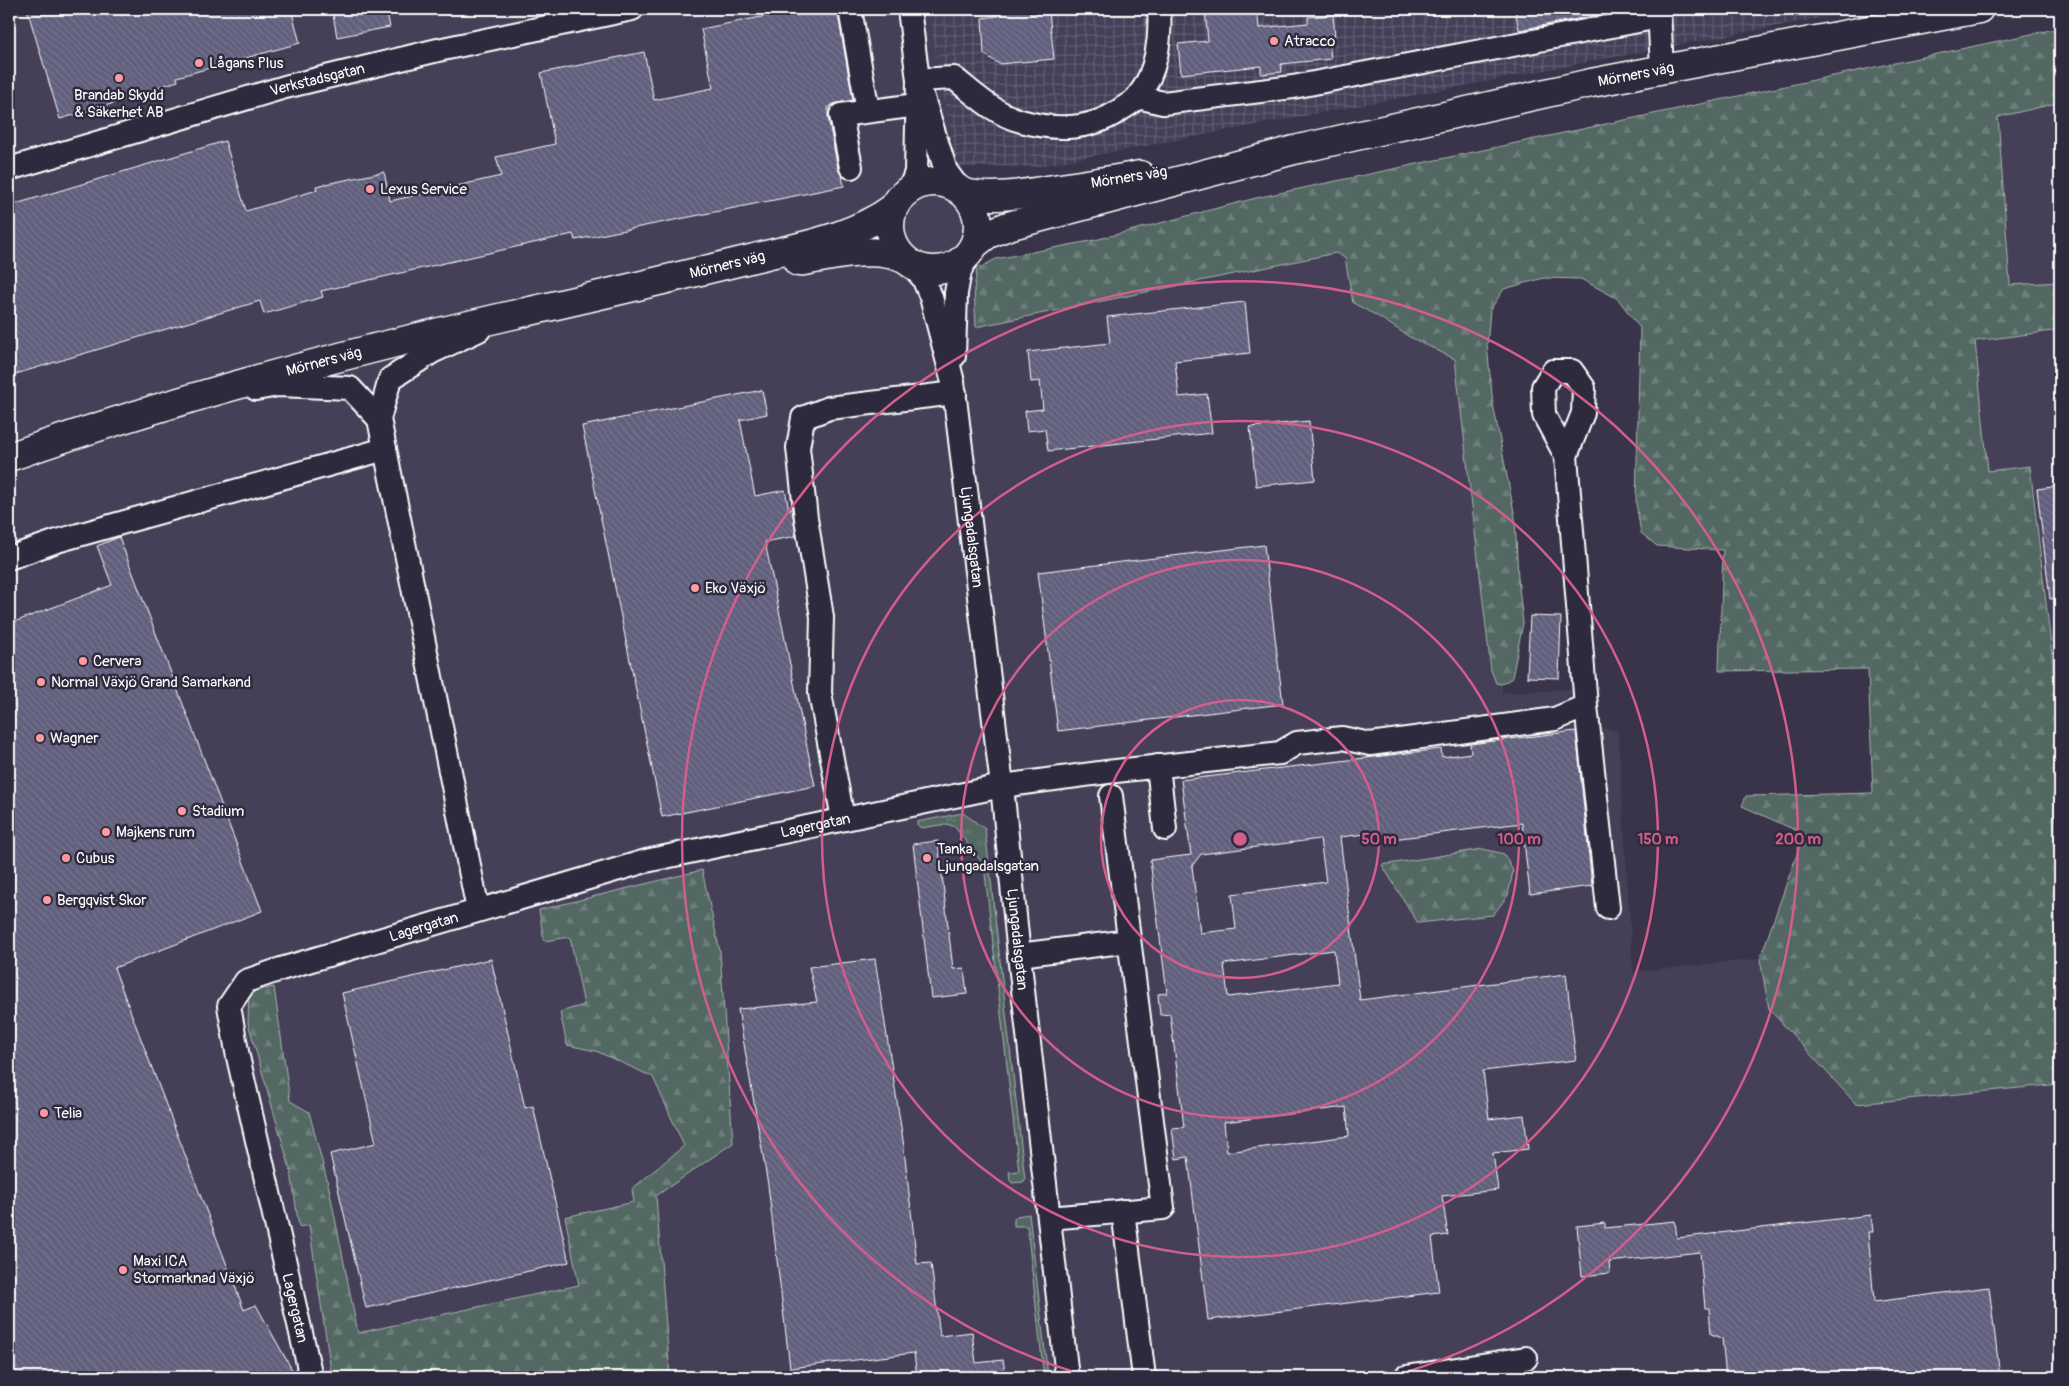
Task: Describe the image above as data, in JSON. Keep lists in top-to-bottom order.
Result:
{
  "streets": {
    "main road": ["Mörners väg"],
    "street": ["Verkstadsgatan", "Ljungadalsgatan", "Lagergatan"]
  },
  "crossings": [
    ["Mörners väg", "Ljungadalsgatan"],
    ["Ljungadalsgatan", "Lagergatan"]
  ],
  "places": [
    "Atracco",
    "Lågans Plus",
    "Brandab Skydd & Säkerhet AB",
    "Lexus Service",
    "Eko Växjö",
    "Cervera",
    "Normal Växjö Grand Samarkand",
    "Wagner",
    "Stadium",
    "Majkens rum",
    "Cubus",
    "Tanka, Ljungadalsgatan",
    "Bergqvist Skor",
    "Telia",
    "Maxi ICA Stormarknad Växjö"
  ],
  "rings": [
    "50 m",
    "100 m",
    "150 m",
    "200 m"
  ]
}
